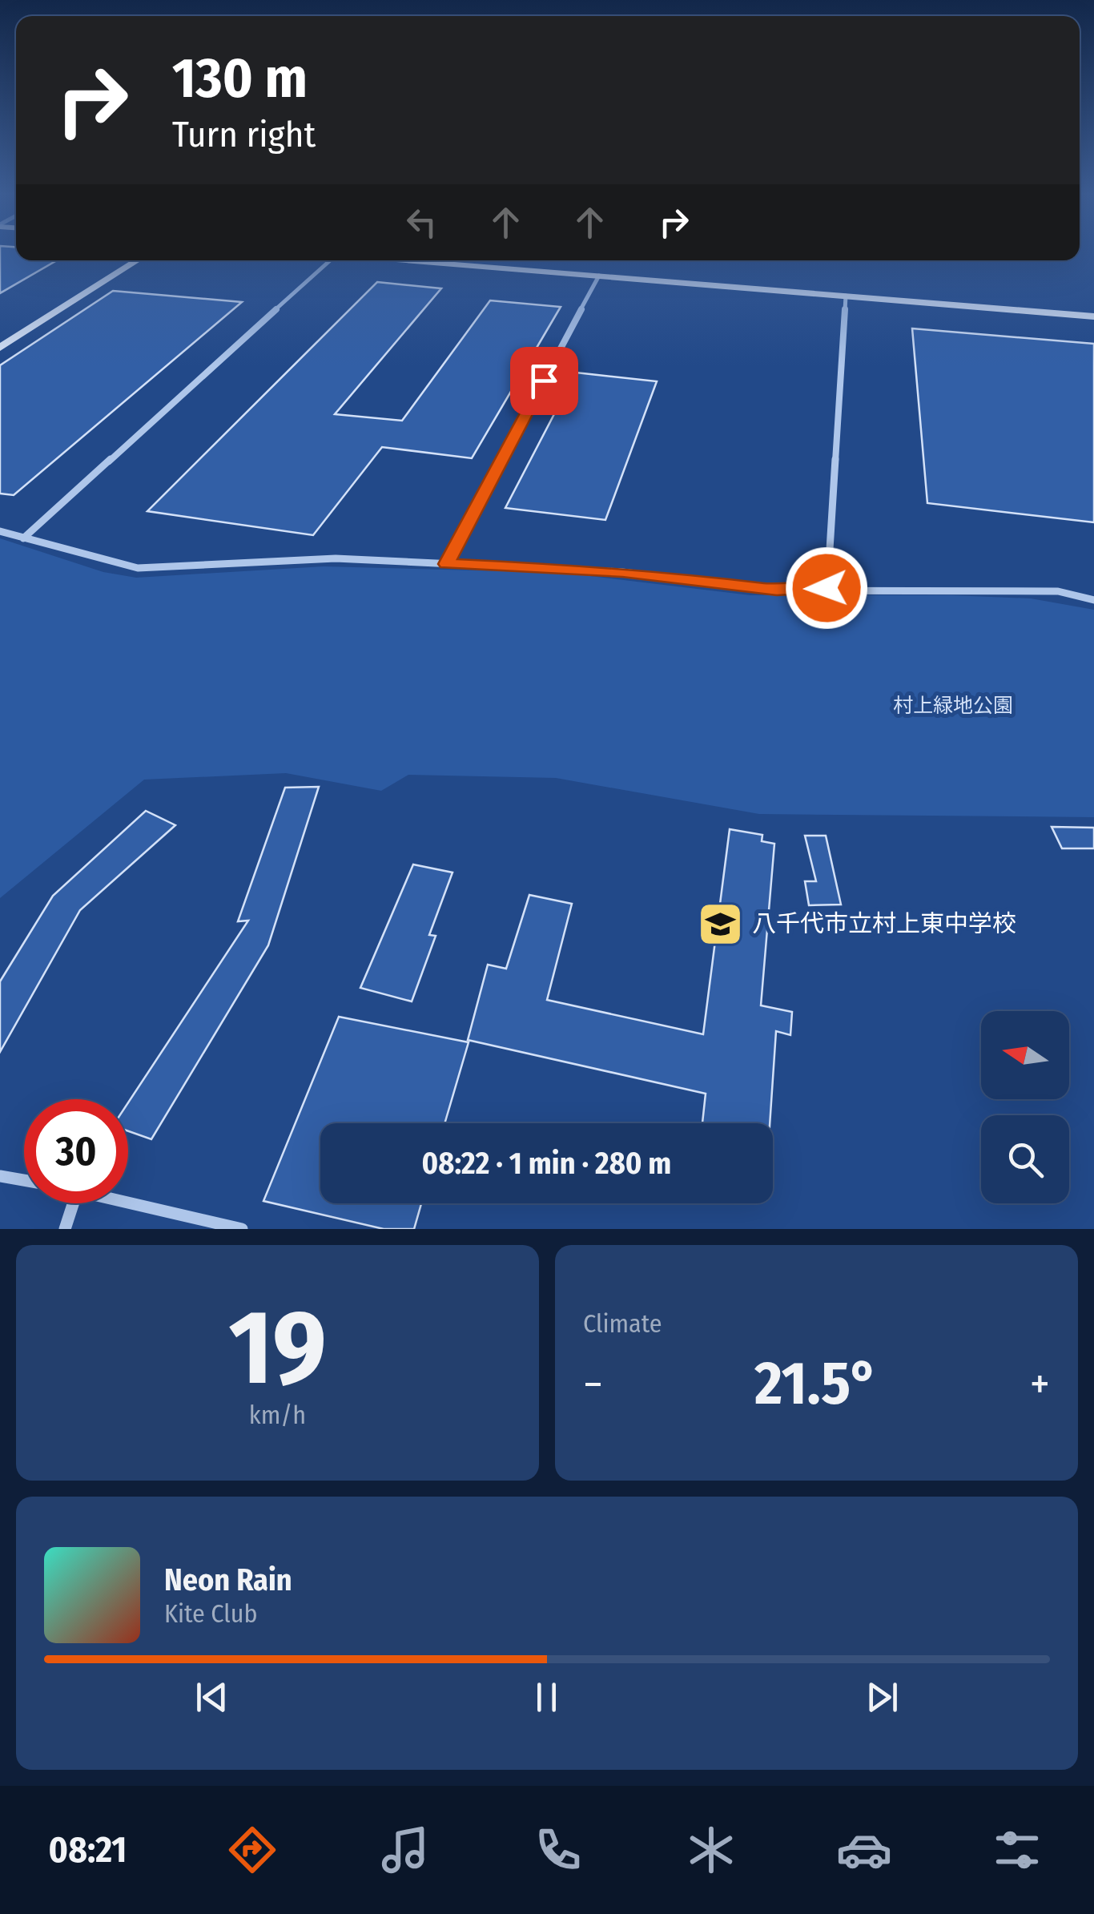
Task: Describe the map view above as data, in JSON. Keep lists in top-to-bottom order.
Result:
{
  "parks": ["村上緑地公園"],
  "places": {
    "school or university": ["八千代市立村上東中学校"]
  },
  "north": "left",
  "page": {
    "turn": ["130 m", "Turn right"],
    "limit": "30",
    "trip": "08:22 · 1 min · 280 m",
    "tile": [
      ["19", "km/h"],
      "Climate"
    ],
    "heat": ["−", "21.5°", "+"],
    "song": ["Neon Rain", "Kite Club"],
    "tabs": "08:21"
  }
}
